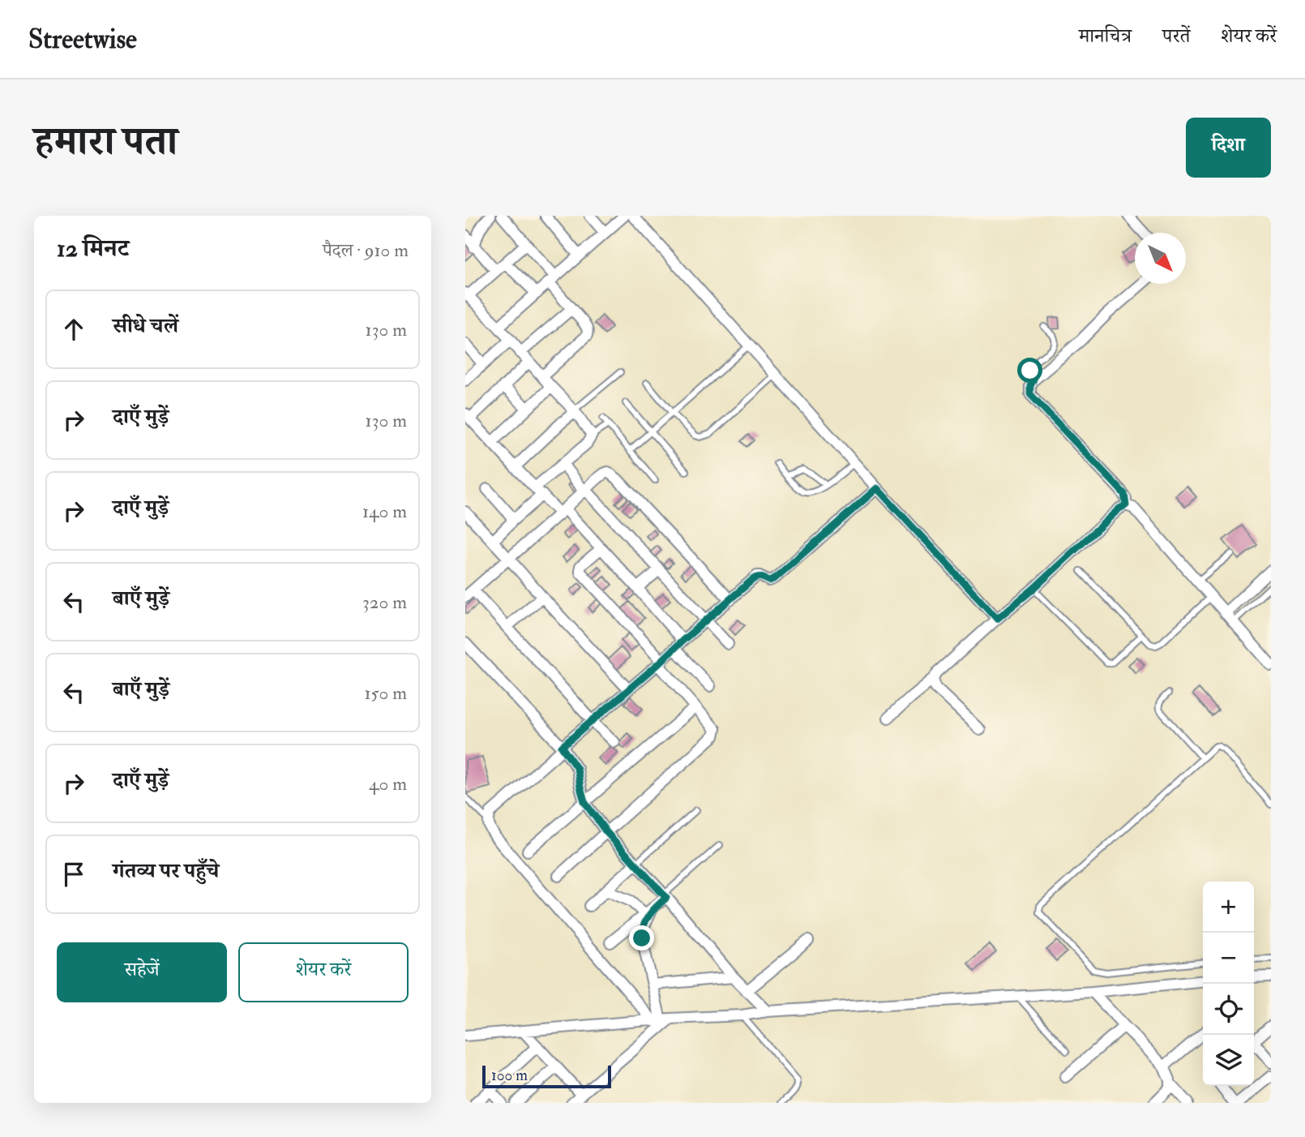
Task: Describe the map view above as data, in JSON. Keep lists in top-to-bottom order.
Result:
{
  "scale_bar": "100 m",
  "north": "bottom right",
  "page": {
    "header": "Streetwise",
    "nav": ["मानचित्र", "परतें", "शेयर करें"],
    "title": "हमारा पता",
    "buttons": [
      "दिशा",
      ["सहेजें", "शेयर करें"]
    ],
    "heading": ["12 मिनट", "पैदल · 910 m"],
    "list": [
      ["सीधे चलें", "130 m"],
      ["दाएँ मुड़ें", "130 m"],
      ["दाएँ मुड़ें", "140 m"],
      ["बाएँ मुड़ें", "320 m"],
      ["बाएँ मुड़ें", "150 m"],
      ["दाएँ मुड़ें", "40 m"],
      "गंतव्य पर पहुँचे"
    ],
    "map_buttons": ["+", "−"],
    "scale": "100 m"
  }
}
